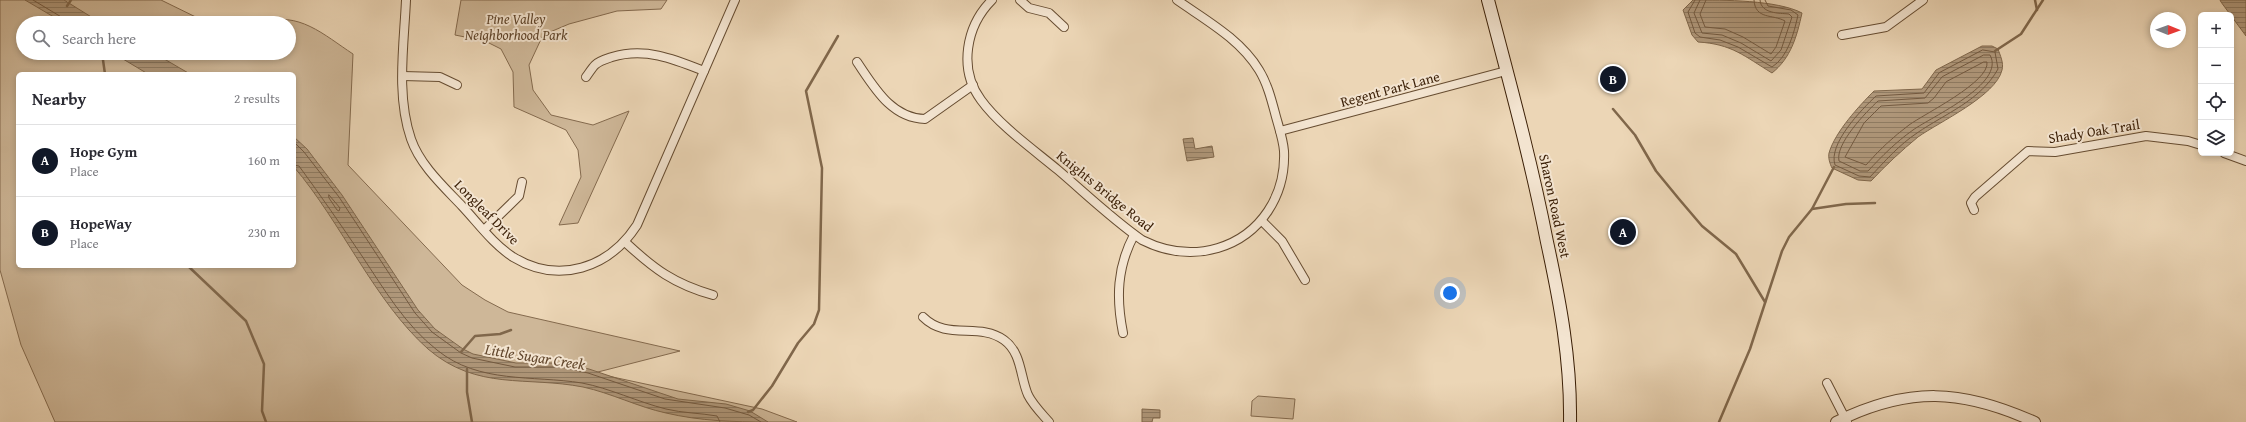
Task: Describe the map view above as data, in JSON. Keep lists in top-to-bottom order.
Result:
{
  "streets": {
    "main road": ["Sharon Road West"],
    "street": [
      "Regent Park Lane",
      "Shady Oak Trail",
      "Knights Bridge Road",
      "Longleaf Drive"
    ]
  },
  "crossings": [
    ["Regent Park Lane", "Knights Bridge Road"],
    ["Regent Park Lane", "Sharon Road West"]
  ],
  "water": ["Little Sugar Creek"],
  "parks": ["Pine Valley Neighborhood Park"],
  "north": "right",
  "page": {
    "map_buttons": ["+", "−"],
    "search": "Search here",
    "pins": ["B", "A"],
    "heading": ["Nearby", "2 results"],
    "list": [
      {
        "mark": "A",
        "name": "Hope Gym",
        "note": "Place",
        "value": "160 m"
      },
      {
        "mark": "B",
        "name": "HopeWay",
        "note": "Place",
        "value": "230 m"
      }
    ]
  }
}
